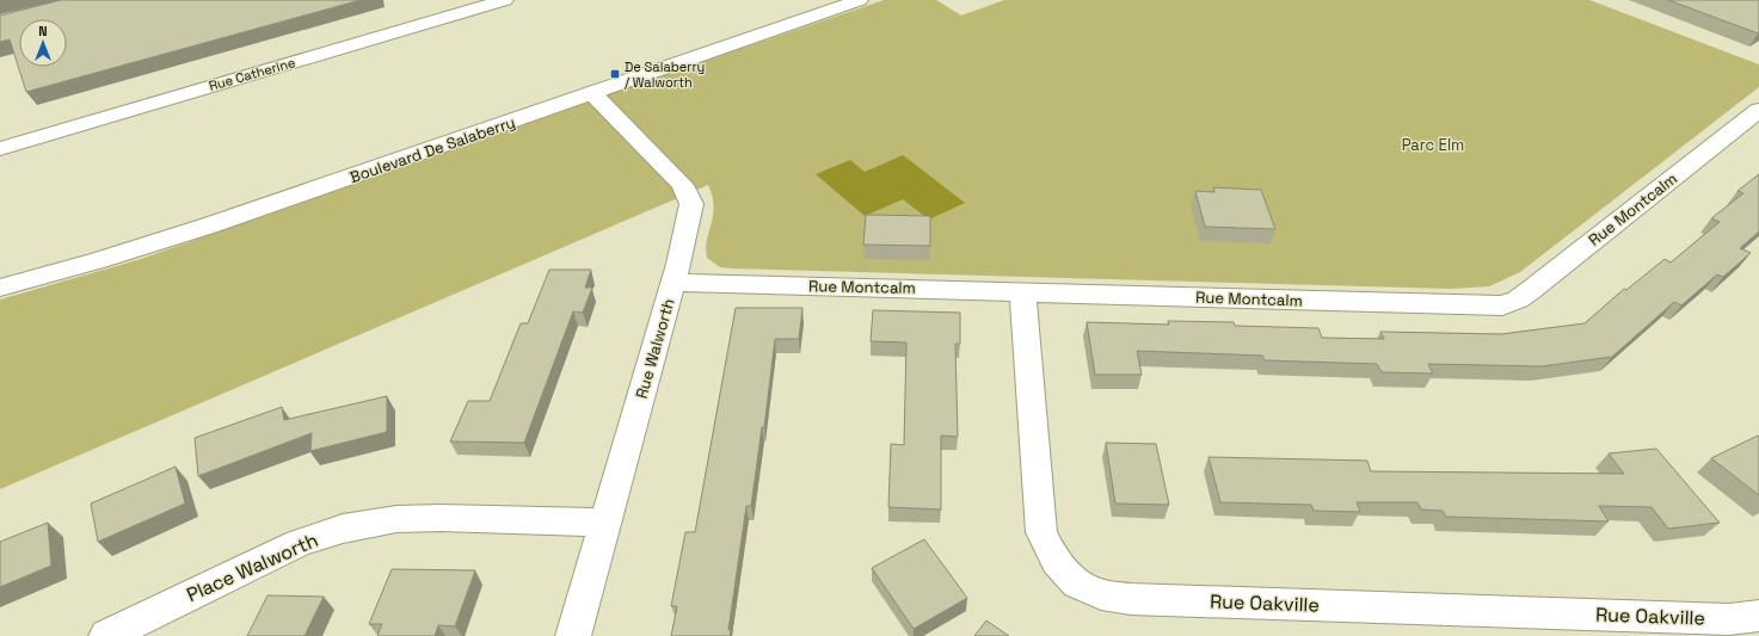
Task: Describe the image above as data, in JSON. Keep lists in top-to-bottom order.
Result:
{
  "streets": {
    "street": [
      "Rue Catherine",
      "Boulevard De Salaberry",
      "Rue Montcalm",
      "Rue Walworth",
      "Place Walworth",
      "Rue Oakville"
    ]
  },
  "crossings": [
    ["Boulevard De Salaberry", "Rue Walworth"],
    ["Rue Montcalm", "Rue Walworth"],
    ["Rue Montcalm", "Rue Oakville"],
    ["Rue Walworth", "Place Walworth"]
  ],
  "parks": ["Parc Elm"],
  "places": {
    "transit": ["De Salaberry / Walworth"]
  },
  "north": "top"
}
